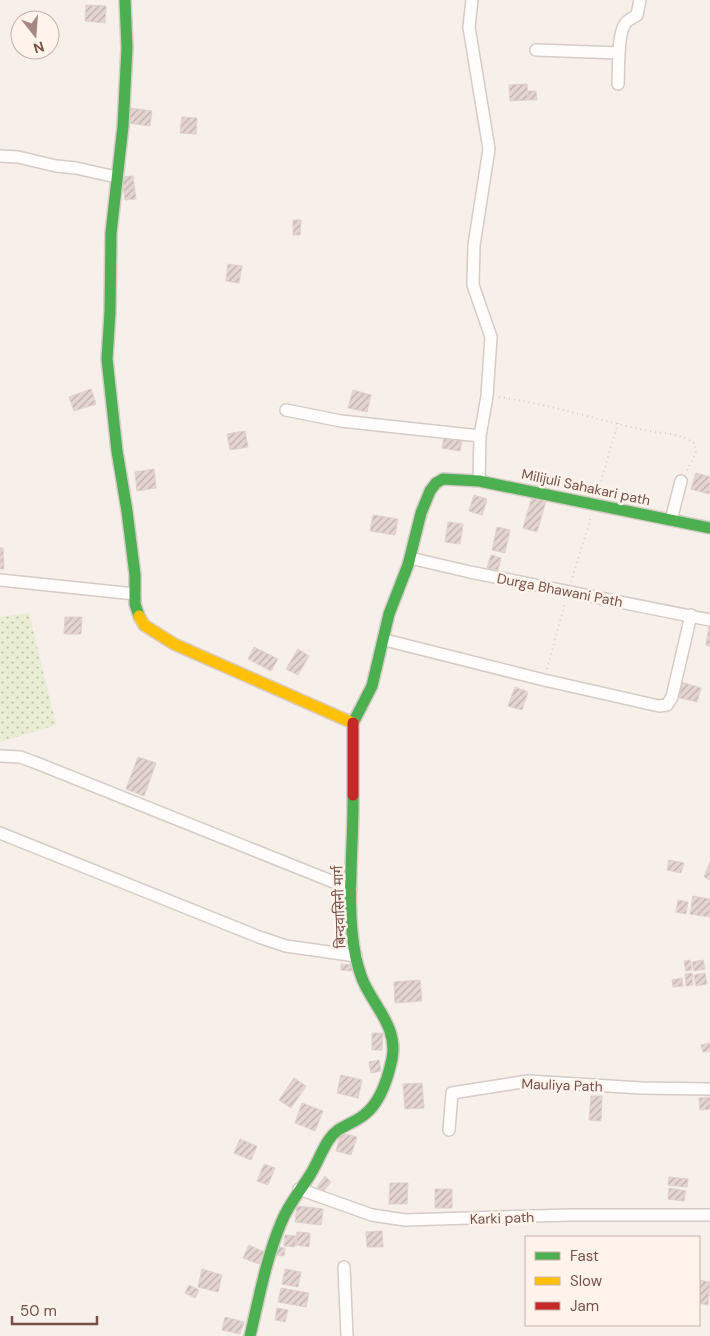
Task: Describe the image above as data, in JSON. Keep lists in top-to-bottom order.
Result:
{
  "streets": {
    "street": [
      "Milijuli Sahakari path",
      "Durga Bhawani Path",
      "बिन्दवासिनी मार्ग",
      "Mauliya Path",
      "Karki path"
    ]
  },
  "crossings": [
    ["Milijuli Sahakari path", "Durga Bhawani Path"],
    ["बिन्दवासिनी मार्ग", "Karki path"]
  ],
  "legend": ["Fast", "Slow", "Jam"],
  "scale_bar": "50 m",
  "north": "bottom"
}
